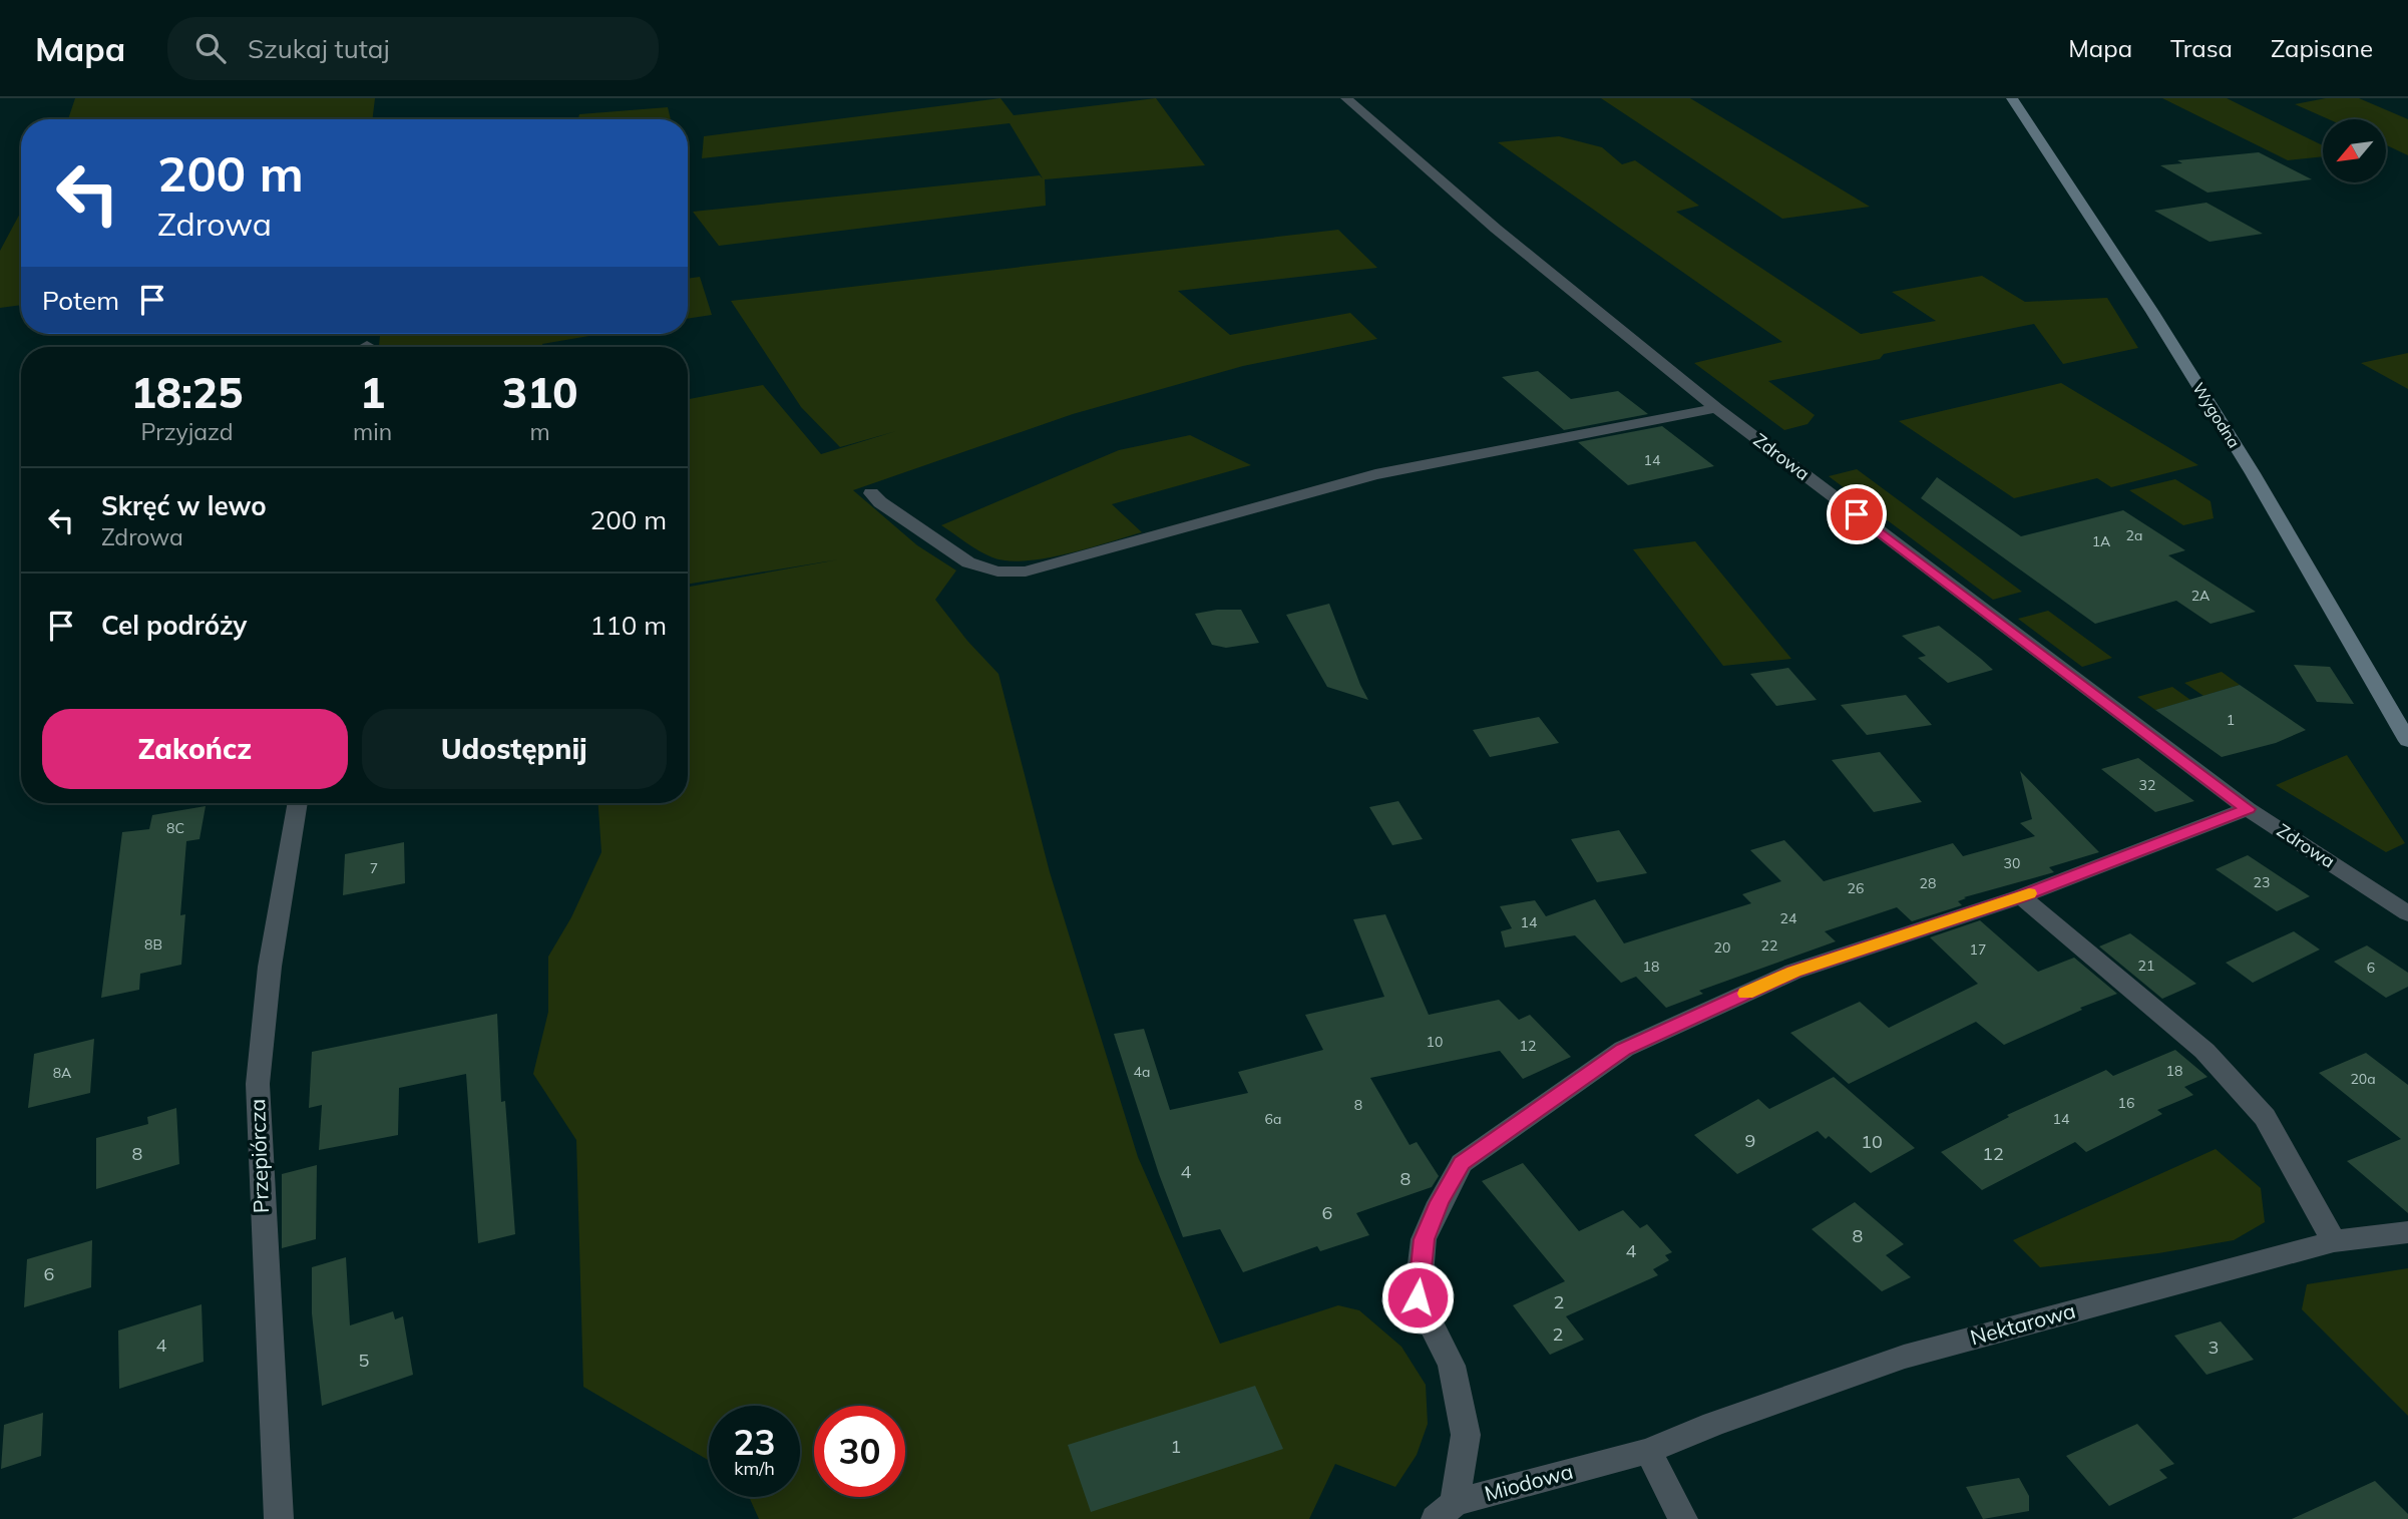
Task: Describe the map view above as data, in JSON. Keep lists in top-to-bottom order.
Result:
{
  "streets": {
    "street": [
      "Wygodna",
      "Zdrowa",
      "Przepiórcza",
      "Nektarowa",
      "Miodowa"
    ]
  },
  "crossings": [
    ["Zdrowa", "Miodowa"],
    ["Nektarowa", "Miodowa"]
  ],
  "house_numbers": [
    "14",
    "2a",
    "1A",
    "2A",
    "1",
    "32",
    "8C",
    "30",
    "7",
    "23",
    "28",
    "26",
    "24",
    "14",
    "8B",
    "22",
    "20",
    "17",
    "21",
    "18",
    "6",
    "10",
    "12",
    "18",
    "4a",
    "8A",
    "20a",
    "16",
    "8",
    "6a",
    "14",
    "9",
    "10",
    "8",
    "12",
    "4",
    "8",
    "6",
    "8",
    "4",
    "6",
    "2",
    "2",
    "4",
    "3",
    "5",
    "1"
  ],
  "north": "bottom left",
  "page": {
    "header": "Mapa",
    "search": "Szukaj tutaj",
    "nav": ["Mapa", "Trasa", "Zapisane"],
    "turn": ["200 m", "Zdrowa"],
    "then": "Potem",
    "eta": [
      "18:25",
      "Przyjazd",
      "1",
      "min",
      "310",
      "m"
    ],
    "list": [
      {
        "name": "Skręć w lewo",
        "note": "Zdrowa",
        "value": "200 m"
      },
      {
        "name": "Cel podróży",
        "value": "110 m"
      }
    ],
    "buttons": ["Zakończ", "Udostępnij"],
    "speed": "23 km/h",
    "limit": "30"
  }
}
